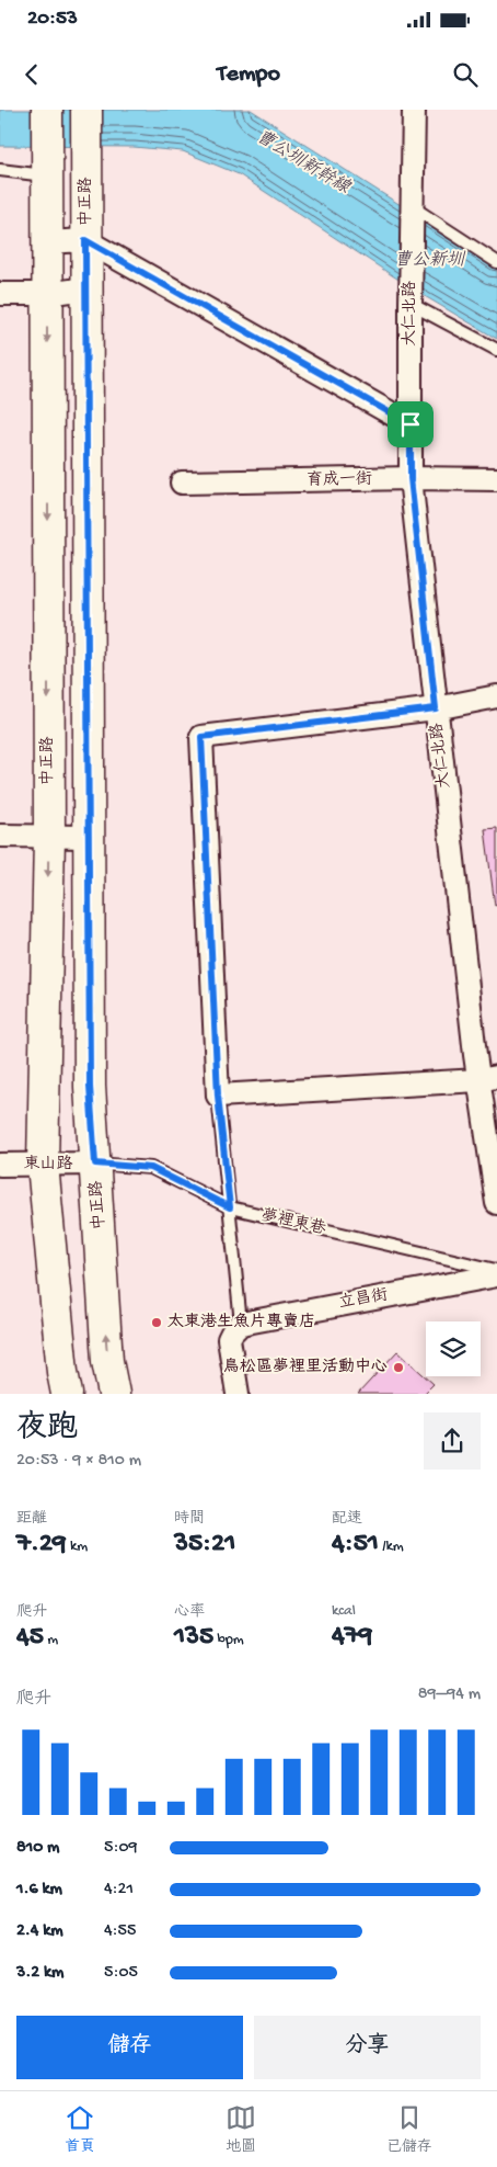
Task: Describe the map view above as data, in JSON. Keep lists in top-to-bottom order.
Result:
{
  "streets": {
    "main road": ["中正路"],
    "street": [
      "大仁北路",
      "育成一街",
      "東山路",
      "立昌街"
    ],
    "lane": ["夢裡東巷"]
  },
  "crossings": [
    ["中正路", "東山路"],
    ["中正路", "夢裡東巷"],
    ["大仁北路", "育成一街"],
    ["東山路", "夢裡東巷"]
  ],
  "water": ["曹公圳新幹線", "曹公新圳"],
  "places": ["太東港生魚片專賣店", "鳥松區夢裡里活動中心"],
  "page": {
    "status": "20:53",
    "header": "Tempo",
    "heading": ["夜跑", "20:53 · 9 × 810 m"],
    "stats": [
      ["距離", "7.29 km"],
      ["時間", "35:21"],
      ["配速", "4:51 /km"],
      ["爬升", "45 m"],
      ["心率", "135 bpm"],
      ["kcal", "479"]
    ],
    "chart": ["爬升", "89–94 m"],
    "list": [
      {
        "name": "810 m",
        "note": "5:09"
      },
      {
        "name": "1.6 km",
        "note": "4:21"
      },
      {
        "name": "2.4 km",
        "note": "4:55"
      },
      {
        "name": "3.2 km",
        "note": "5:05"
      }
    ],
    "buttons": ["儲存", "分享"],
    "tabs": ["首頁", "地圖", "已儲存"]
  }
}
